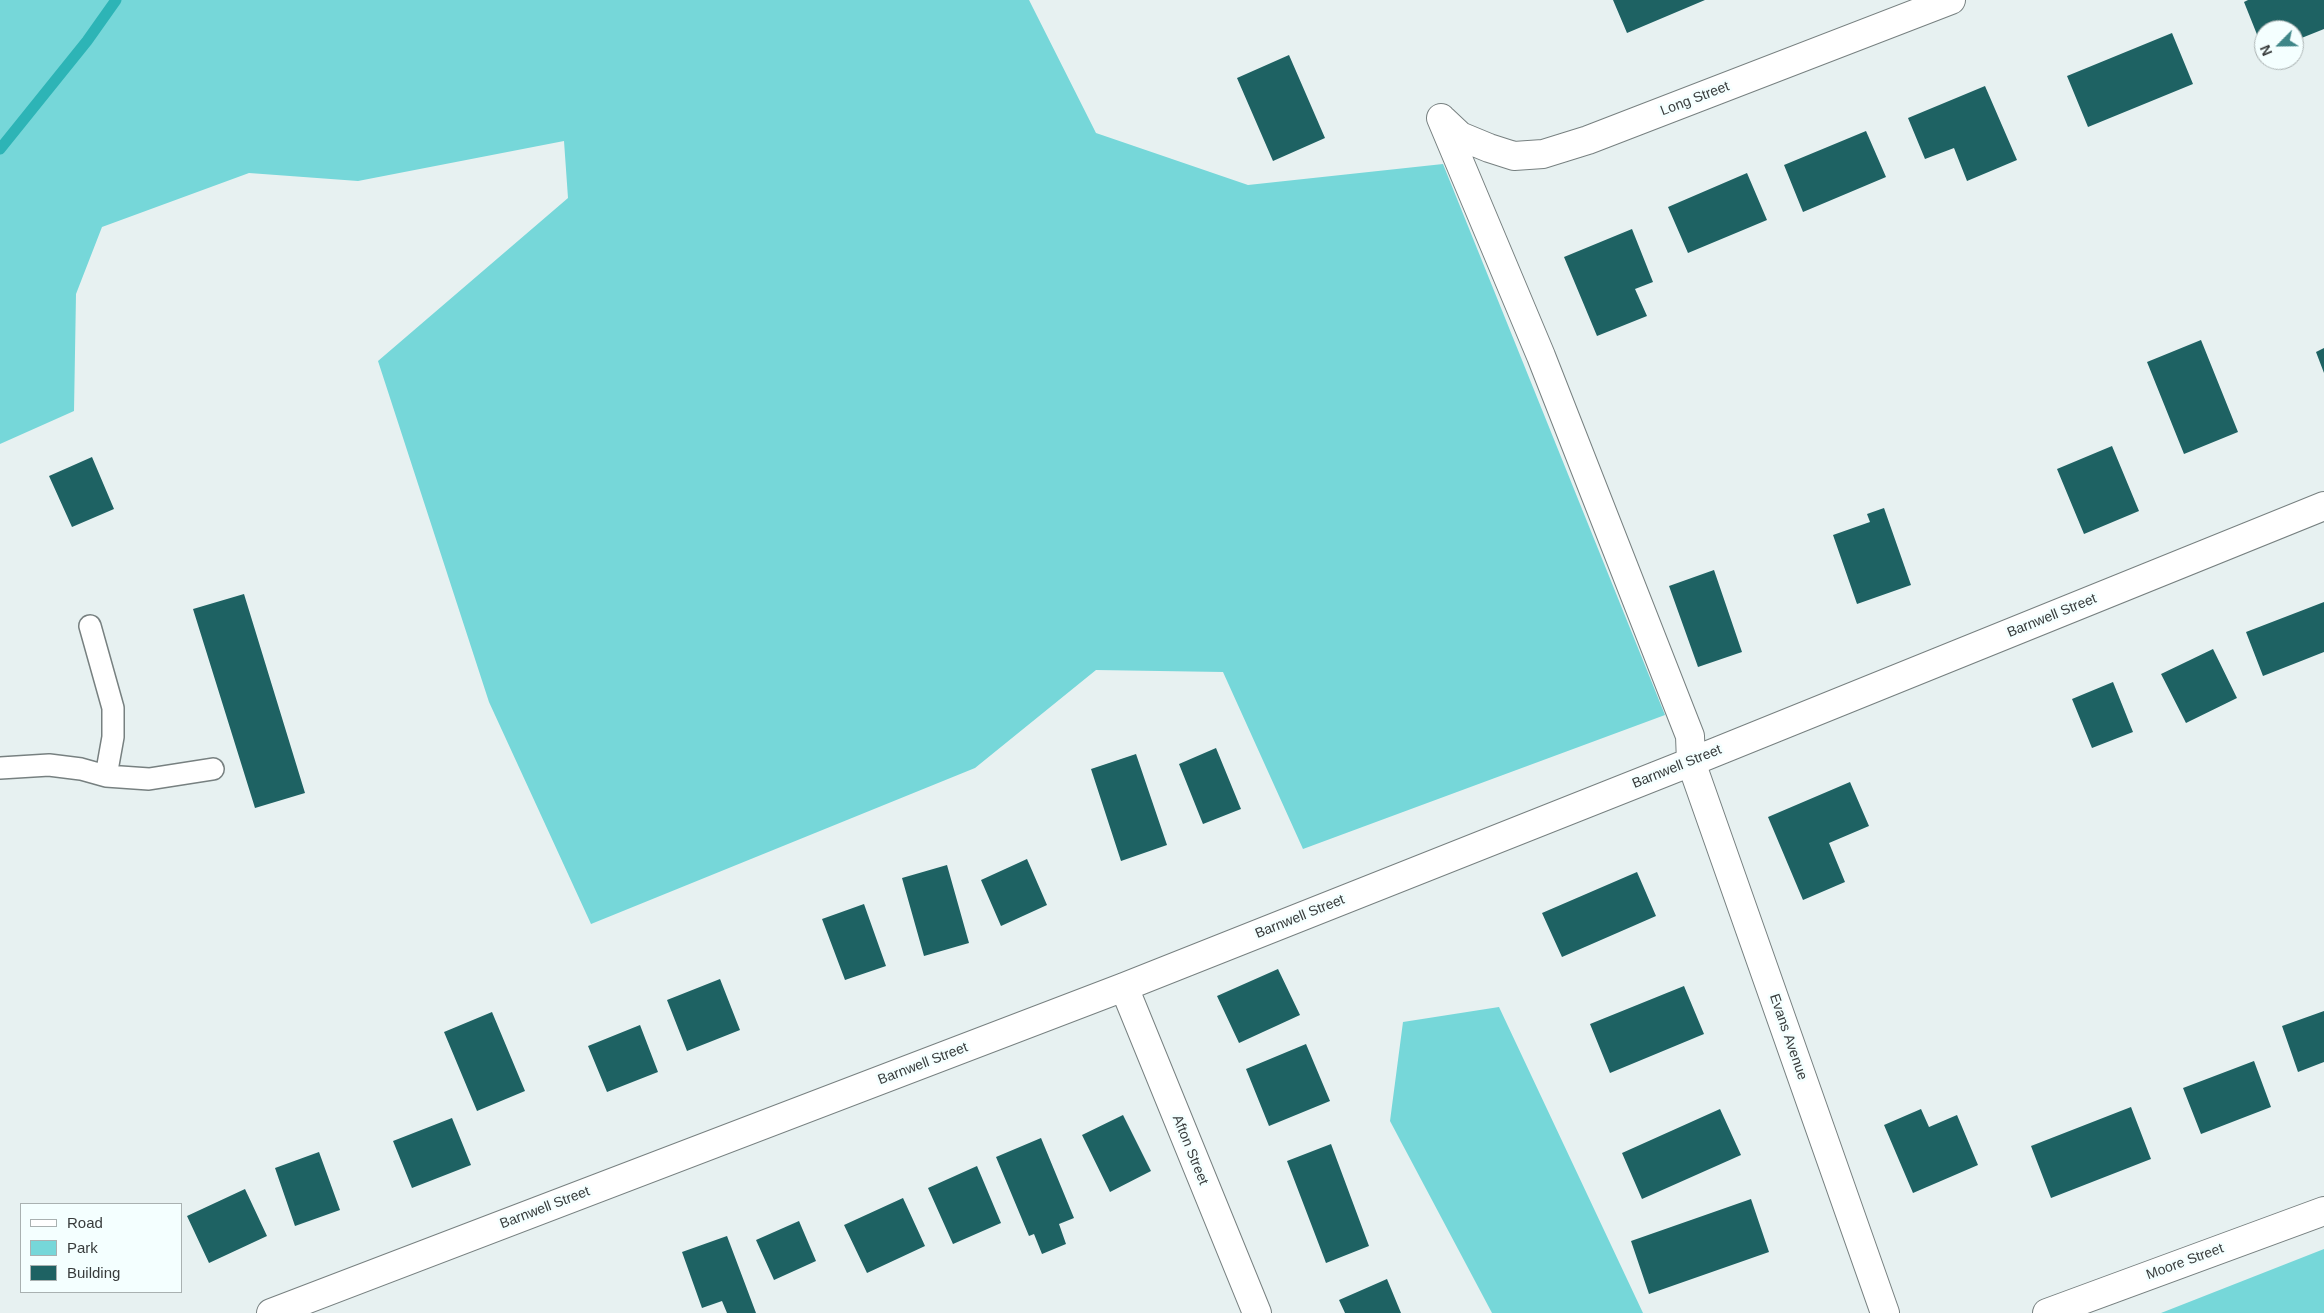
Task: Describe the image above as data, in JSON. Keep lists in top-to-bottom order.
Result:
{
  "streets": {
    "street": [
      "Long Street",
      "Barnwell Street",
      "Evans Avenue",
      "Afton Street",
      "Moore Street"
    ]
  },
  "crossings": [
    ["Long Street", "Evans Avenue"],
    ["Barnwell Street", "Evans Avenue"],
    ["Barnwell Street", "Afton Street"]
  ],
  "legend": ["Road", "Park", "Building"],
  "north": "bottom left"
}
